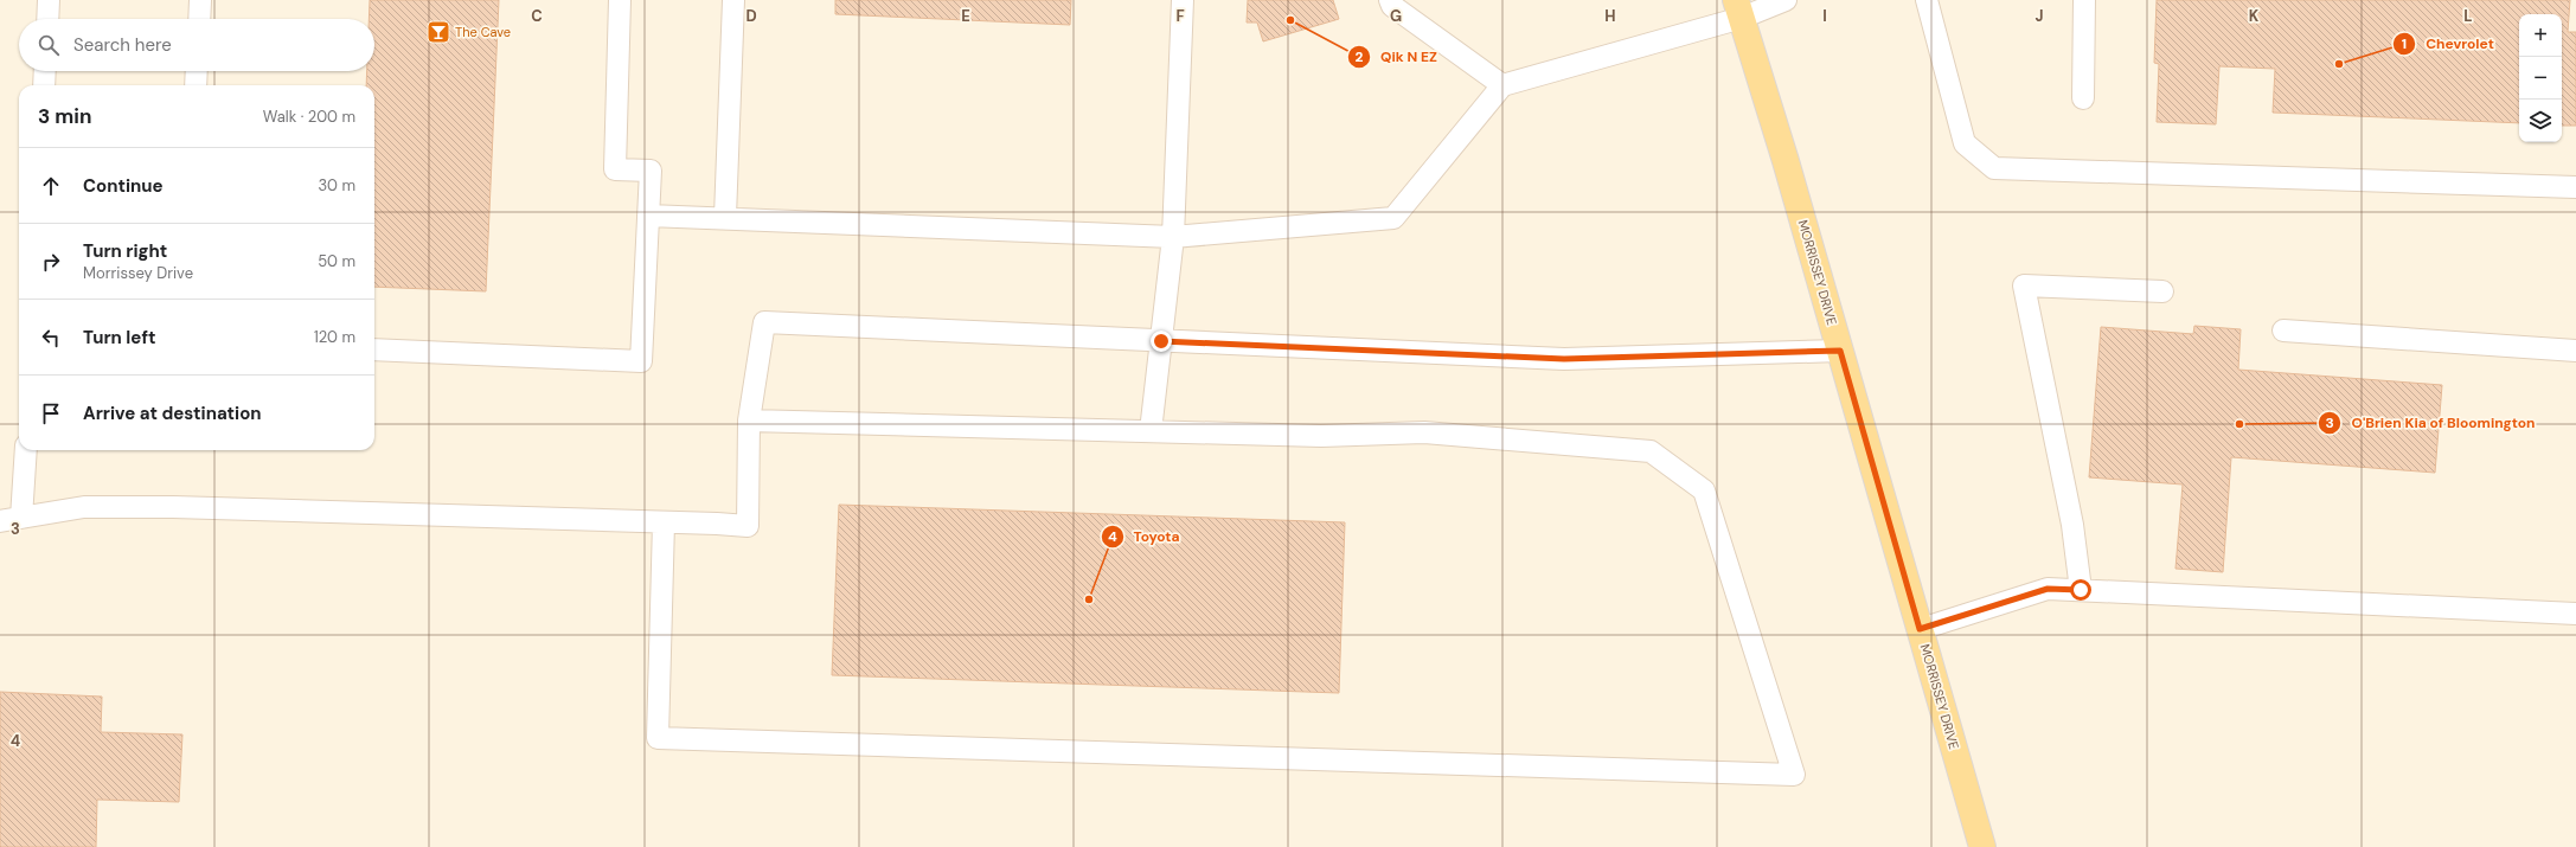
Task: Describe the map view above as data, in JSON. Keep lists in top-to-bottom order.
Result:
{
  "streets": {
    "main road": ["MORRISSEY DRIVE"]
  },
  "places": {
    "other": [
      "Qik N EZ",
      "Chevrolet",
      "O'Brien Kia of Bloomington",
      "Toyota"
    ],
    "bar": ["The Cave"]
  },
  "page": {
    "map_buttons": ["+", "−"],
    "search": "Search here",
    "heading": ["3 min", "Walk · 200 m"],
    "list": [
      ["Continue", "30 m"],
      ["Turn right", "Morrissey Drive", "50 m"],
      ["Turn left", "120 m"],
      "Arrive at destination"
    ]
  },
  "grid": {
    "columns": [
      "C",
      "D",
      "E",
      "F",
      "G",
      "H",
      "I",
      "J",
      "K",
      "L"
    ],
    "rows": ["3", "4"]
  }
}
